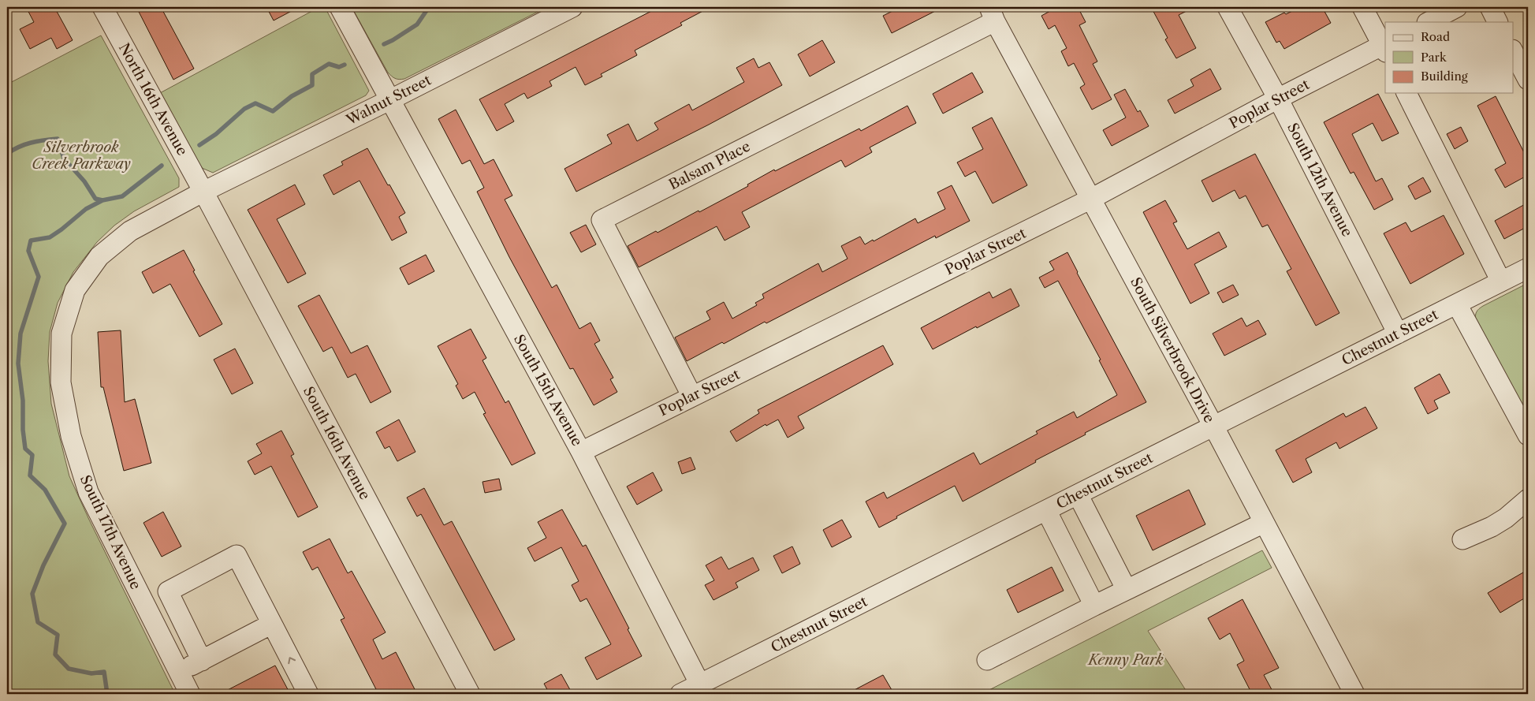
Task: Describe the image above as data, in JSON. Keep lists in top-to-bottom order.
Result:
{
  "streets": {
    "street": [
      "North 16th Avenue",
      "Walnut Street",
      "Poplar Street",
      "Balsam Place",
      "South 12th Avenue",
      "Chestnut Street",
      "South Silverbrook Drive",
      "South 15th Avenue",
      "South 16th Avenue",
      "South 17th Avenue"
    ]
  },
  "crossings": [
    ["North 16th Avenue", "Walnut Street"],
    ["North 16th Avenue", "South 16th Avenue"],
    ["North 16th Avenue", "South 17th Avenue"],
    ["Walnut Street", "South 15th Avenue"],
    ["Walnut Street", "South 16th Avenue"],
    ["Walnut Street", "South 17th Avenue"],
    ["Poplar Street", "Balsam Place"],
    ["Poplar Street", "South 12th Avenue"],
    ["Poplar Street", "South Silverbrook Drive"],
    ["Poplar Street", "South 15th Avenue"],
    ["Balsam Place", "South Silverbrook Drive"],
    ["South 12th Avenue", "Chestnut Street"],
    ["Chestnut Street", "South Silverbrook Drive"],
    ["Chestnut Street", "South 15th Avenue"],
    ["South 16th Avenue", "South 17th Avenue"]
  ],
  "parks": ["Silverbrook Creek Parkway", "Kenny Park"],
  "legend": ["Road", "Park", "Building"]
}
